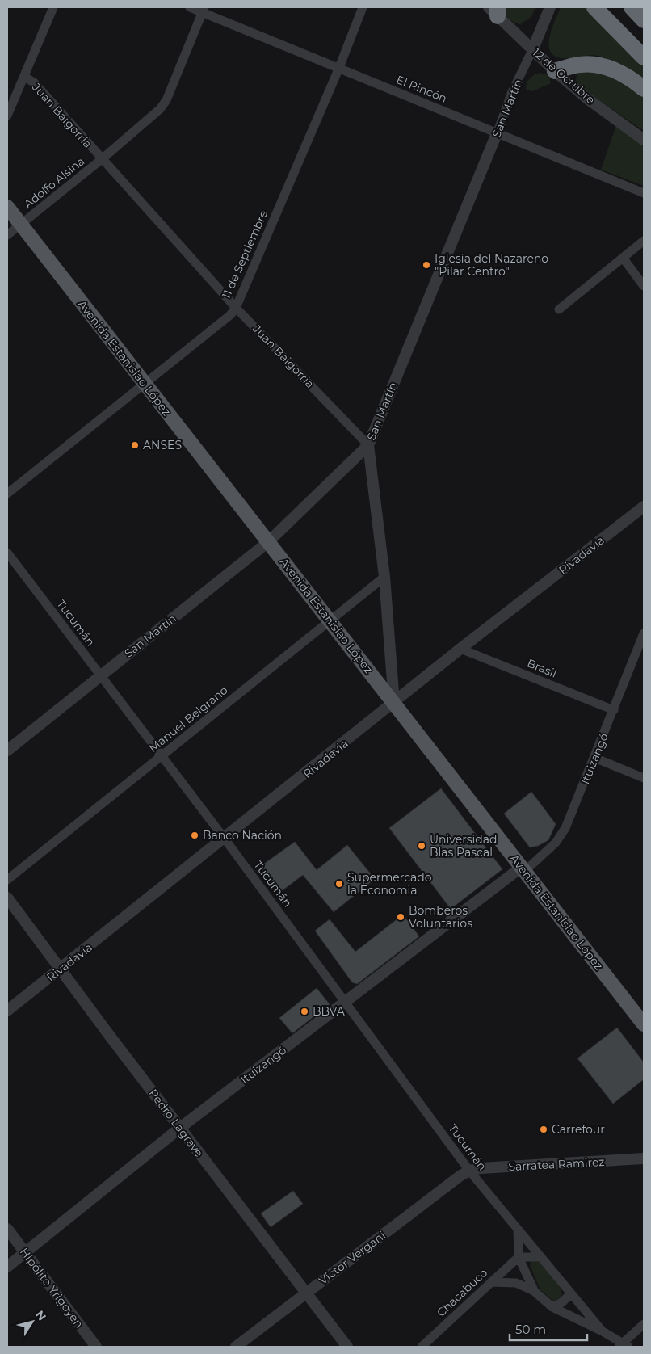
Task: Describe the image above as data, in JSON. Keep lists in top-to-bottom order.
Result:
{
  "streets": {
    "main road": ["Avenida Estanislao López"],
    "street": [
      "12 de Octubre",
      "El Rincón",
      "San Martín",
      "Juan Baigorria",
      "Adolfo Alsina",
      "11 de Septiembre",
      "Rivadavia",
      "Tucumán",
      "Brasil",
      "Manuel Belgrano",
      "Ituizangó",
      "Pedro Lagrave",
      "Sarratea Ramirez",
      "Víctor Vergani",
      "Hipólito Yrigoyen",
      "Chacabuco"
    ]
  },
  "crossings": [
    ["12 de Octubre", "San Martín"],
    ["El Rincón", "San Martín"],
    ["El Rincón", "Adolfo Alsina"],
    ["El Rincón", "11 de Septiembre"],
    ["San Martín", "Juan Baigorria"],
    ["San Martín", "Avenida Estanislao López"],
    ["San Martín", "Tucumán"],
    ["Juan Baigorria", "Adolfo Alsina"],
    ["Juan Baigorria", "11 de Septiembre"],
    ["Adolfo Alsina", "Avenida Estanislao López"],
    ["11 de Septiembre", "Avenida Estanislao López"],
    ["Avenida Estanislao López", "Rivadavia"],
    ["Avenida Estanislao López", "Manuel Belgrano"],
    ["Avenida Estanislao López", "Ituizangó"],
    ["Rivadavia", "Tucumán"],
    ["Rivadavia", "Brasil"],
    ["Rivadavia", "Pedro Lagrave"],
    ["Tucumán", "Manuel Belgrano"],
    ["Tucumán", "Ituizangó"],
    ["Tucumán", "Sarratea Ramirez"],
    ["Tucumán", "Víctor Vergani"],
    ["Tucumán", "Chacabuco"],
    ["Brasil", "Ituizangó"],
    ["Ituizangó", "Pedro Lagrave"],
    ["Ituizangó", "Hipólito Yrigoyen"],
    ["Pedro Lagrave", "Víctor Vergani"],
    ["Sarratea Ramirez", "Víctor Vergani"]
  ],
  "places": [
    "Iglesia del Nazareno \"Pilar Centro\"",
    "ANSES",
    "Banco Nación",
    "Universidad Blas Pascal",
    "Supermercado la Economia",
    "Bomberos Voluntarios",
    "BBVA",
    "Carrefour"
  ],
  "scale_bar": "50 m",
  "north": "top right"
}
